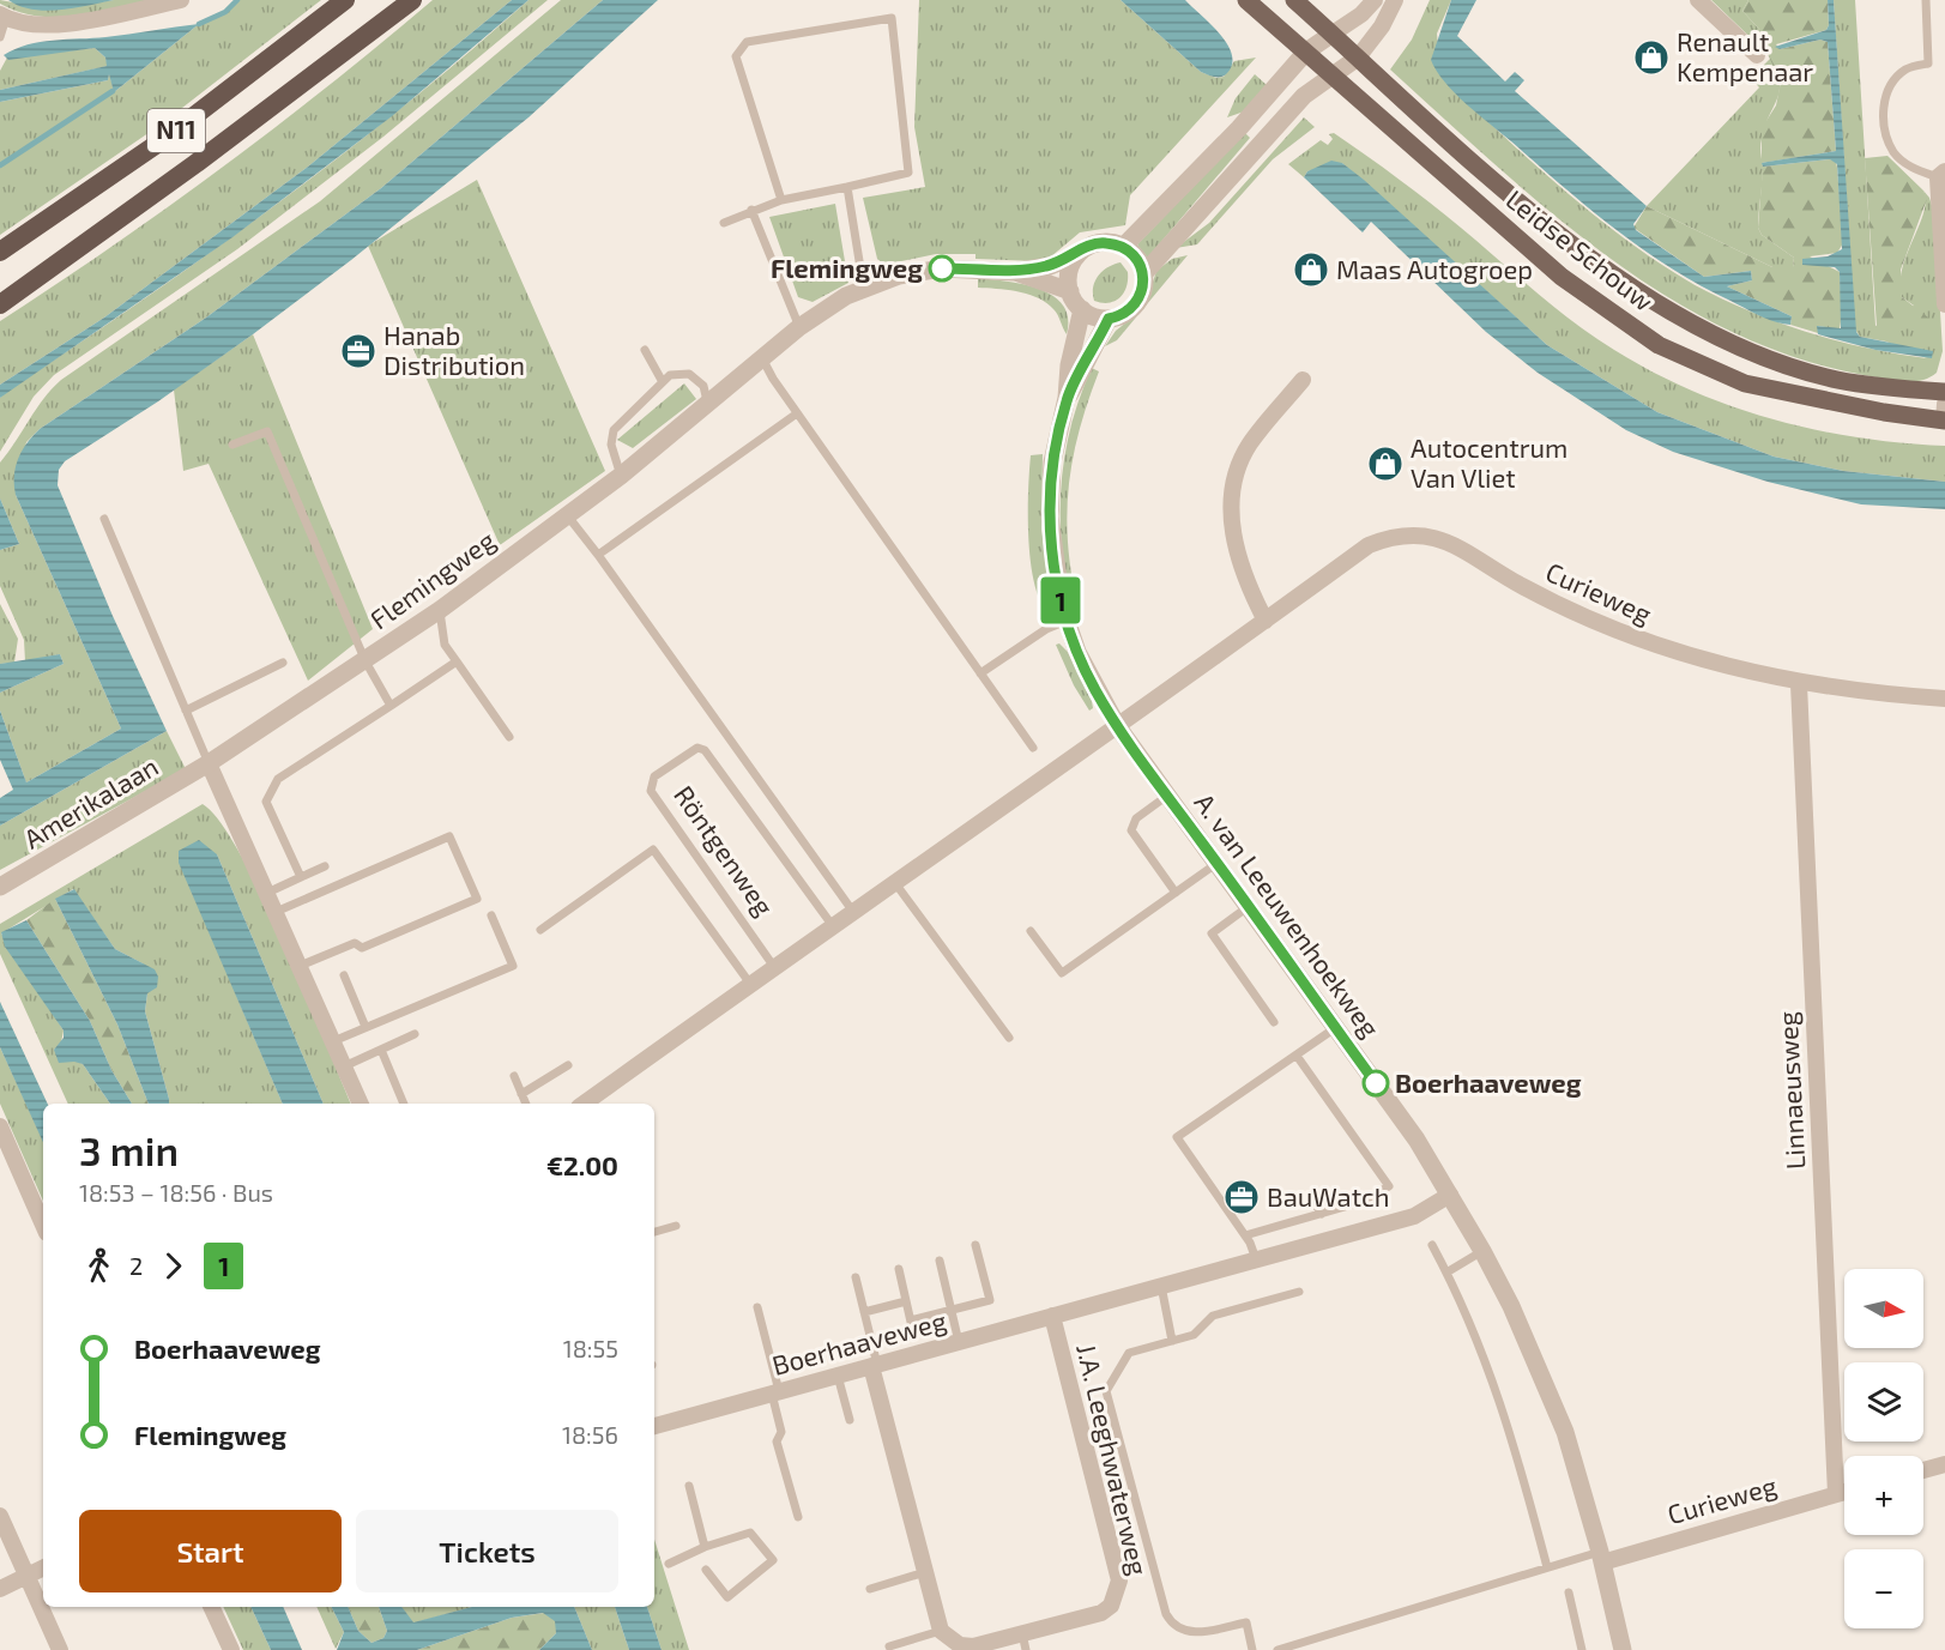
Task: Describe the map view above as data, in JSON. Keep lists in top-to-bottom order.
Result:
{
  "streets": {
    "highway": ["N11"],
    "main road": ["Leidse Schouw"],
    "street": [
      "Flemingweg",
      "Curieweg",
      "Amerikalaan",
      "A. van Leeuwenhoekweg",
      "Linnaeusweg",
      "Boerhaaveweg",
      "J.A. Leeghwaterweg"
    ],
    "lane": ["Röntgenweg"]
  },
  "crossings": [
    ["Flemingweg", "Amerikalaan"],
    ["Flemingweg", "A. van Leeuwenhoekweg"],
    ["Curieweg", "A. van Leeuwenhoekweg"],
    ["Curieweg", "Linnaeusweg"],
    ["A. van Leeuwenhoekweg", "Boerhaaveweg"],
    ["Boerhaaveweg", "J.A. Leeghwaterweg"]
  ],
  "places": {
    "shop": ["Renault Kempenaar", "Maas Autogroep", "Autocentrum Van Vliet"],
    "other": ["Flemingweg", "Boerhaaveweg"],
    "office": ["Hanab Distribution", "BauWatch"]
  },
  "lines": ["bus line 1"],
  "north": "right",
  "page": {
    "on_map": "1",
    "heading": ["3 min", "18:53 – 18:56 · Bus", "€2.00"],
    "legs": ["2", "1"],
    "map_buttons": ["+", "−"],
    "list": [
      {
        "name": "Boerhaaveweg",
        "value": "18:55"
      },
      {
        "name": "Flemingweg",
        "value": "18:56"
      }
    ],
    "buttons": ["Start", "Tickets"]
  }
}
